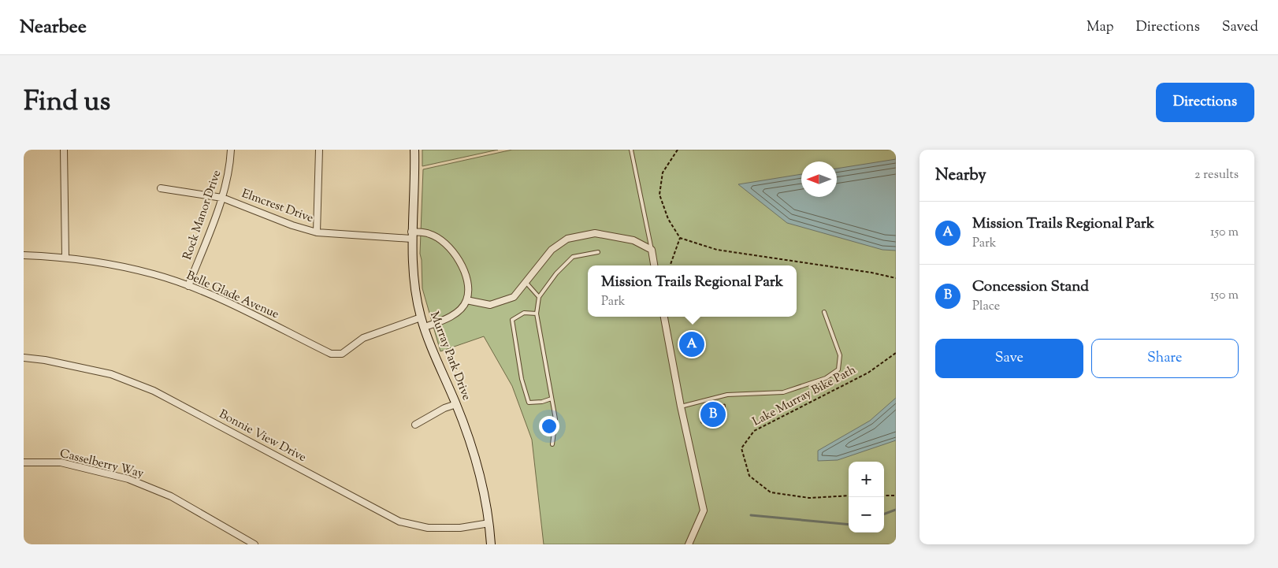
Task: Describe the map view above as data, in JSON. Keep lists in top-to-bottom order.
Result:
{
  "streets": {
    "street": [
      "Elmcrest Drive",
      "Rock Manor Drive",
      "Belle Glade Avenue",
      "Murray Park Drive",
      "Bonnie View Drive",
      "Casselberry Way"
    ],
    "path": ["Lake Murray Bike Path"]
  },
  "crossings": [
    ["Elmcrest Drive", "Rock Manor Drive"],
    ["Elmcrest Drive", "Murray Park Drive"],
    ["Rock Manor Drive", "Belle Glade Avenue"],
    ["Belle Glade Avenue", "Murray Park Drive"],
    ["Murray Park Drive", "Bonnie View Drive"]
  ],
  "north": "left",
  "page": {
    "header": "Nearbee",
    "nav": ["Map", "Directions", "Saved"],
    "title": "Find us",
    "buttons": [
      "Directions",
      ["Save", "Share"]
    ],
    "heading": ["Nearby", "2 results"],
    "list": [
      {
        "mark": "A",
        "name": "Mission Trails Regional Park",
        "note": "Park",
        "value": "150 m"
      },
      {
        "mark": "B",
        "name": "Concession Stand",
        "note": "Place",
        "value": "150 m"
      }
    ],
    "popup": ["Mission Trails Regional Park", "Park"],
    "pins": ["A", "B"],
    "map_buttons": ["+", "−"]
  }
}
